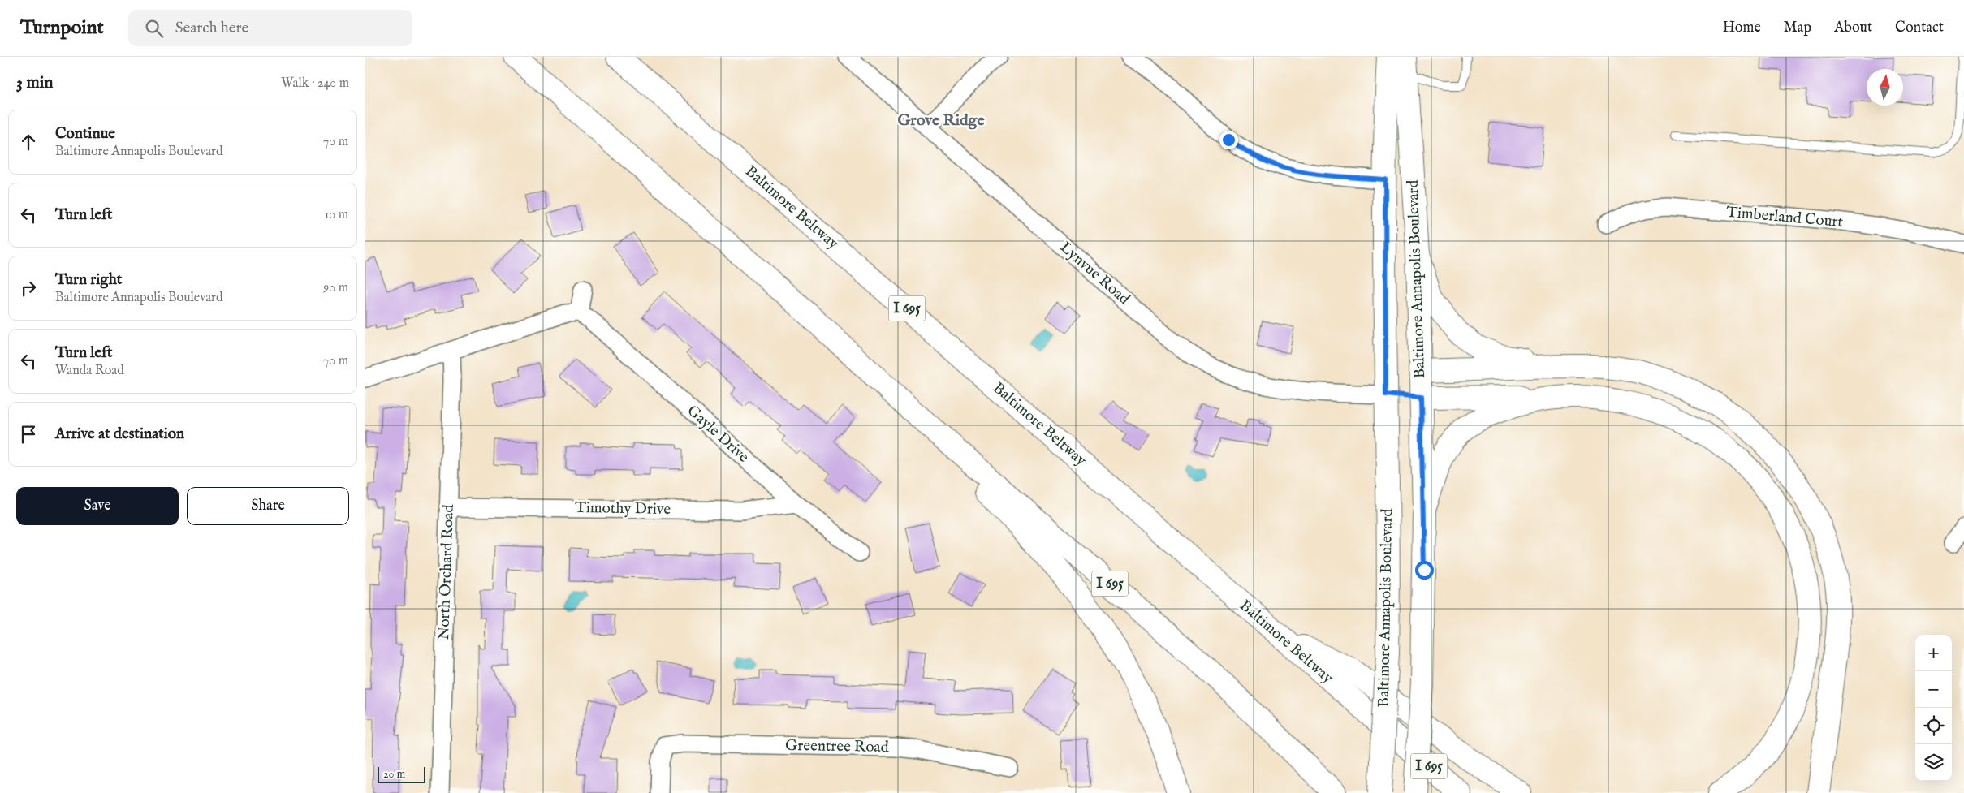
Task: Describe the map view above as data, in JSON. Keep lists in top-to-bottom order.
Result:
{
  "streets": {
    "main road": ["Baltimore Beltway", "Baltimore Annapolis Boulevard", "I 695"],
    "street": [
      "Timberland Court",
      "Lynvue Road",
      "Gayle Drive",
      "Timothy Drive",
      "North Orchard Road",
      "Greentree Road"
    ]
  },
  "crossings": [
    ["Lynvue Road", "Baltimore Annapolis Boulevard"],
    ["Gayle Drive", "Timothy Drive"],
    ["Timothy Drive", "North Orchard Road"]
  ],
  "districts": ["Grove Ridge"],
  "scale_bar": "20 m",
  "north": "top",
  "page": {
    "header": "Turnpoint",
    "search": "Search here",
    "nav": [
      "Home",
      "Map",
      "About",
      "Contact"
    ],
    "heading": ["3 min", "Walk · 240 m"],
    "list": [
      ["Continue", "Baltimore Annapolis Boulevard", "70 m"],
      ["Turn left", "10 m"],
      ["Turn right", "Baltimore Annapolis Boulevard", "90 m"],
      ["Turn left", "Wanda Road", "70 m"],
      "Arrive at destination"
    ],
    "buttons": ["Save", "Share"],
    "map_buttons": ["+", "−"],
    "scale": "20 m"
  }
}
